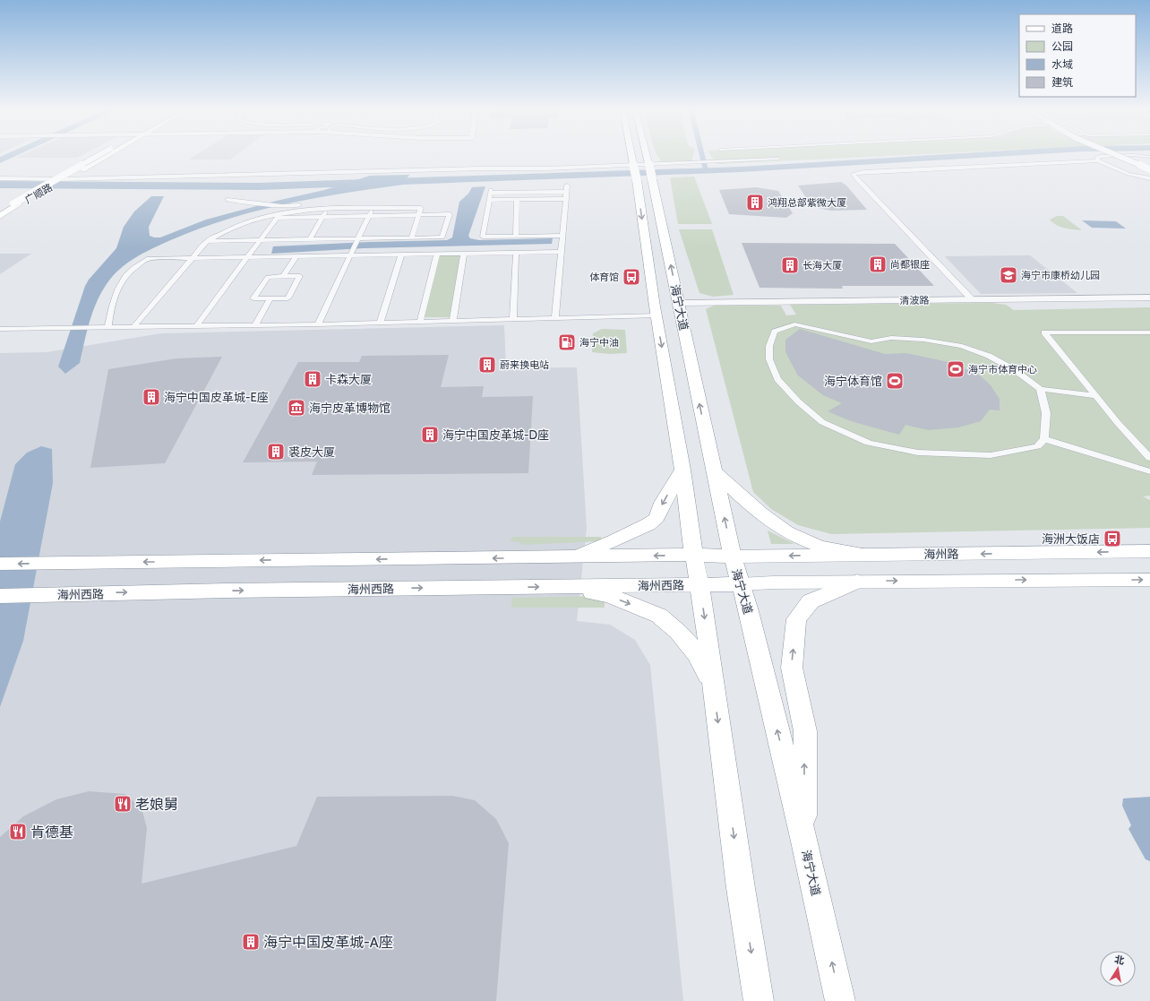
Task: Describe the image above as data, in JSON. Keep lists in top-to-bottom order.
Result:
{
  "streets": {
    "highway": ["海宁大道", "海州西路"],
    "main road": ["广顺路", "海州路"],
    "street": ["清波路"]
  },
  "crossings": [
    ["清波路", "海宁大道"],
    ["海宁大道", "海州路"],
    ["海宁大道", "海州西路"]
  ],
  "places": {
    "building": [
      "鸿翔总部紫微大厦",
      "尚都银座",
      "长海大厦",
      "蔚来换电站",
      "卡森大厦",
      "海宁中国皮革城-E座",
      "海宁中国皮革城-D座",
      "裘皮大厦",
      "海宁中国皮革城-A座"
    ],
    "school or university": ["海宁市康桥幼儿园"],
    "bus stop": ["体育馆", "海洲大饭店"],
    "fuel station": ["海宁中油"],
    "sports": ["海宁市体育中心", "海宁体育馆"],
    "museum": ["海宁皮革博物馆"],
    "restaurant": ["老娘舅", "肯德基"]
  },
  "legend": [
    "道路",
    "公园",
    "水域",
    "建筑"
  ],
  "north": "top"
}
